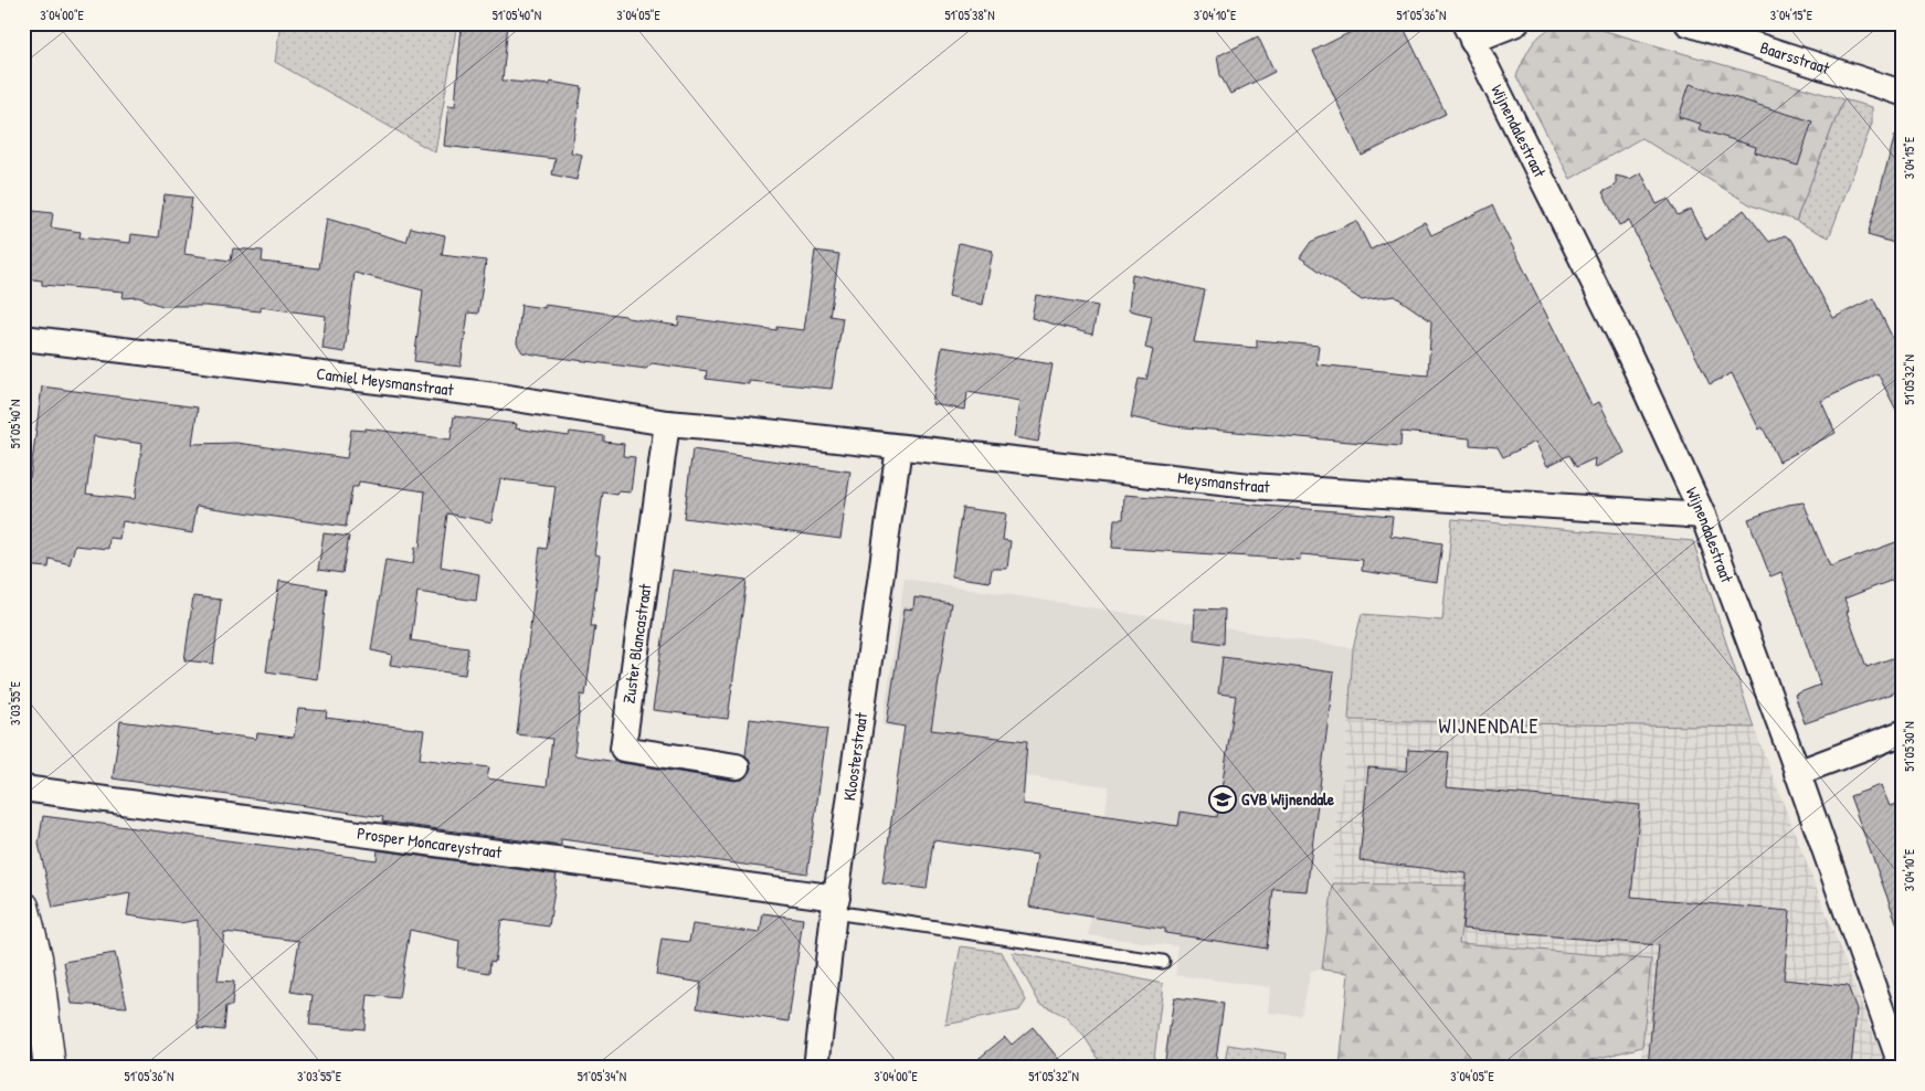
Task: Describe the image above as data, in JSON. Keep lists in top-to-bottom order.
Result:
{
  "streets": {
    "street": [
      "Baarsstraat",
      "Wijnendalestraat",
      "Camiel Meysmanstraat",
      "Meysmanstraat",
      "Zuster Blancastraat",
      "Kloosterstraat",
      "Prosper Moncareystraat"
    ]
  },
  "crossings": [
    ["Wijnendalestraat", "Meysmanstraat"],
    ["Camiel Meysmanstraat", "Meysmanstraat"],
    ["Camiel Meysmanstraat", "Zuster Blancastraat"],
    ["Meysmanstraat", "Kloosterstraat"],
    ["Kloosterstraat", "Prosper Moncareystraat"]
  ],
  "districts": ["WIJNENDALE"],
  "places": {
    "school or university": ["GVB Wijnendale"]
  },
  "coordinates": [
    "3°04'00\"E",
    "51°05'40\"N",
    "3°04'05\"E",
    "51°05'38\"N",
    "3°04'10\"E",
    "51°05'36\"N",
    "3°04'15\"E",
    "51°05'32\"N",
    "3°03'55\"E",
    "51°05'30\"N",
    "51°05'34\"N"
  ]
}
